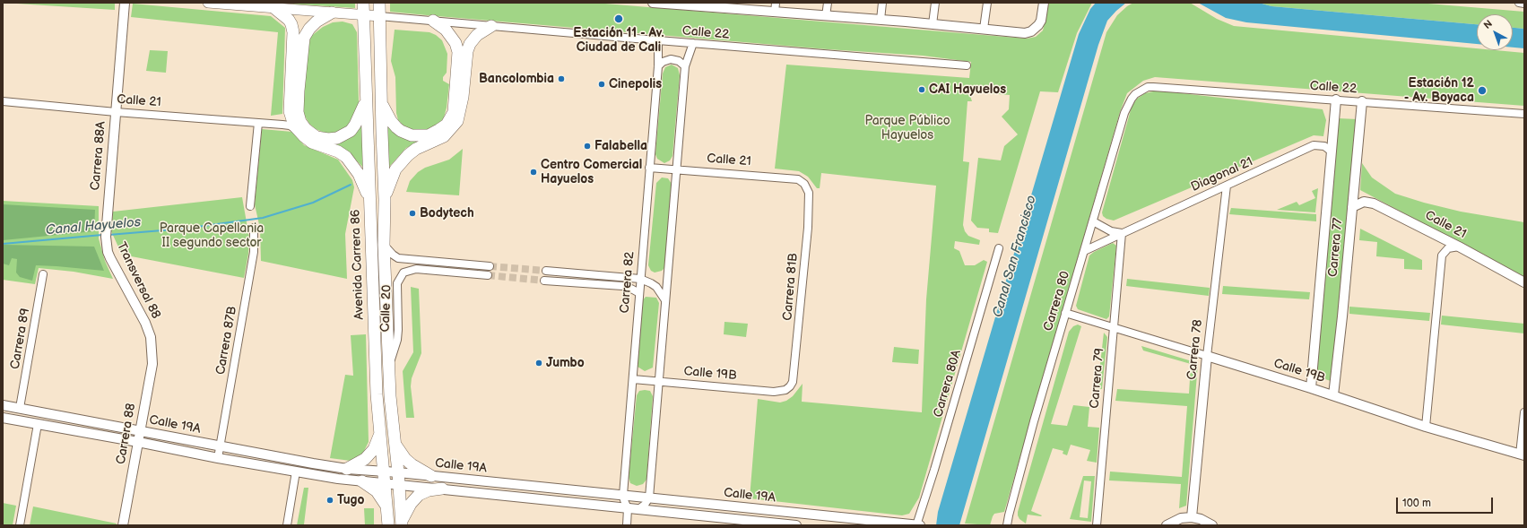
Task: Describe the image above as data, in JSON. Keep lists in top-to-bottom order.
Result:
{
  "streets": {
    "main road": ["Avenida Carrera 86"],
    "street": [
      "Calle 22",
      "Calle 21",
      "Carrera 88A",
      "Diagonal 21",
      "Carrera 77",
      "Transversal 88",
      "Carrera 82",
      "Carrera 81B",
      "Carrera 80",
      "Calle 20",
      "Carrera 89",
      "Carrera 87B",
      "Carrera 78",
      "Calle 19B",
      "Carrera 79",
      "Carrera 80A",
      "Calle 19A",
      "Carrera 88"
    ]
  },
  "crossings": [
    ["Calle 22", "Carrera 77"],
    ["Calle 22", "Carrera 82"],
    ["Calle 22", "Carrera 80"],
    ["Calle 21", "Carrera 88A"],
    ["Calle 21", "Carrera 77"],
    ["Calle 21", "Carrera 82"],
    ["Calle 21", "Carrera 81B"],
    ["Carrera 88A", "Transversal 88"],
    ["Diagonal 21", "Carrera 77"],
    ["Diagonal 21", "Carrera 78"],
    ["Diagonal 21", "Carrera 79"],
    ["Carrera 77", "Calle 19B"],
    ["Avenida Carrera 86", "Calle 19A"],
    ["Transversal 88", "Carrera 88"],
    ["Carrera 82", "Calle 19B"],
    ["Carrera 82", "Calle 19A"],
    ["Carrera 81B", "Calle 19B"],
    ["Carrera 80", "Calle 19B"],
    ["Carrera 89", "Calle 19A"],
    ["Carrera 87B", "Calle 19A"],
    ["Carrera 78", "Calle 19B"],
    ["Calle 19B", "Carrera 79"],
    ["Carrera 80A", "Calle 19A"],
    ["Calle 19A", "Carrera 88"]
  ],
  "water": ["Canal Hayuelos", "Canal San Francisco"],
  "parks": ["Parque Público Hayuelos", "Parque Capellania II segundo sector"],
  "places": [
    "Estación 11 - Av. Ciudad de Cali",
    "Bancolombia",
    "Cinepolis",
    "CAI Hayuelos",
    "Estación 12 - Av. Boyaca",
    "Falabella",
    "Centro Comercial Hayuelos",
    "Bodytech",
    "Jumbo",
    "Tugo"
  ],
  "scale_bar": "100 m",
  "north": "top left"
}
